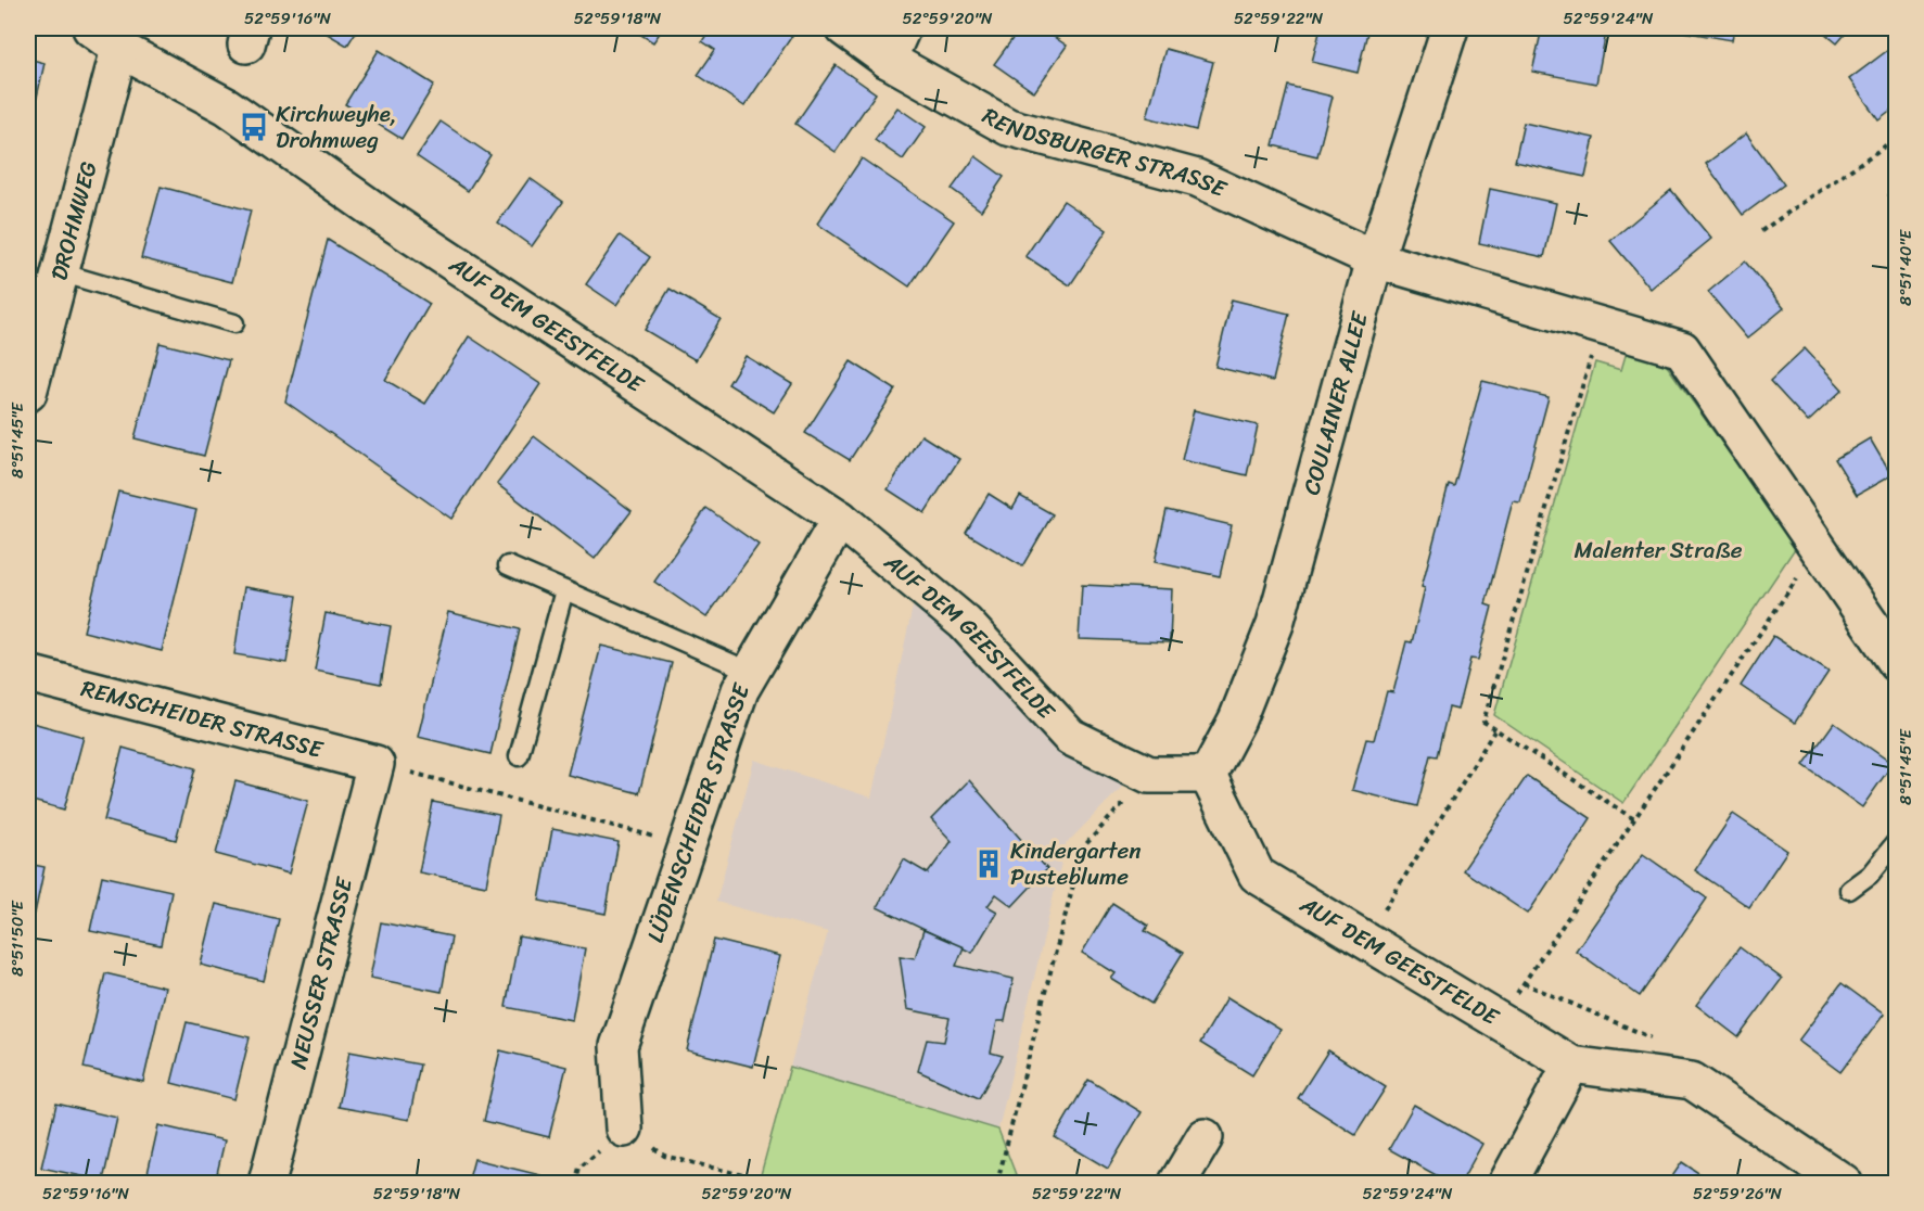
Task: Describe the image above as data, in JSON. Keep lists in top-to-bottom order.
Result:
{
  "streets": {
    "street": [
      "RENDSBURGER STRASSE",
      "DROHMWEG",
      "AUF DEM GEESTFELDE",
      "COULAINER ALLEE",
      "REMSCHEIDER STRASSE",
      "LÜDENSCHEIDER STRASSE",
      "NEUSSER STRASSE"
    ]
  },
  "crossings": [
    ["RENDSBURGER STRASSE", "COULAINER ALLEE"],
    ["DROHMWEG", "AUF DEM GEESTFELDE"],
    ["AUF DEM GEESTFELDE", "COULAINER ALLEE"],
    ["AUF DEM GEESTFELDE", "LÜDENSCHEIDER STRASSE"],
    ["REMSCHEIDER STRASSE", "NEUSSER STRASSE"]
  ],
  "parks": ["Malenter Straße"],
  "places": {
    "bus stop": ["Kirchweyhe, Drohmweg"],
    "building": ["Kindergarten Pusteblume"]
  },
  "coordinates": [
    "52°59'16\"N",
    "52°59'18\"N",
    "52°59'20\"N",
    "52°59'22\"N",
    "52°59'24\"N",
    "8°51'40\"E",
    "8°51'45\"E",
    "8°51'50\"E",
    "52°59'26\"N"
  ]
}
